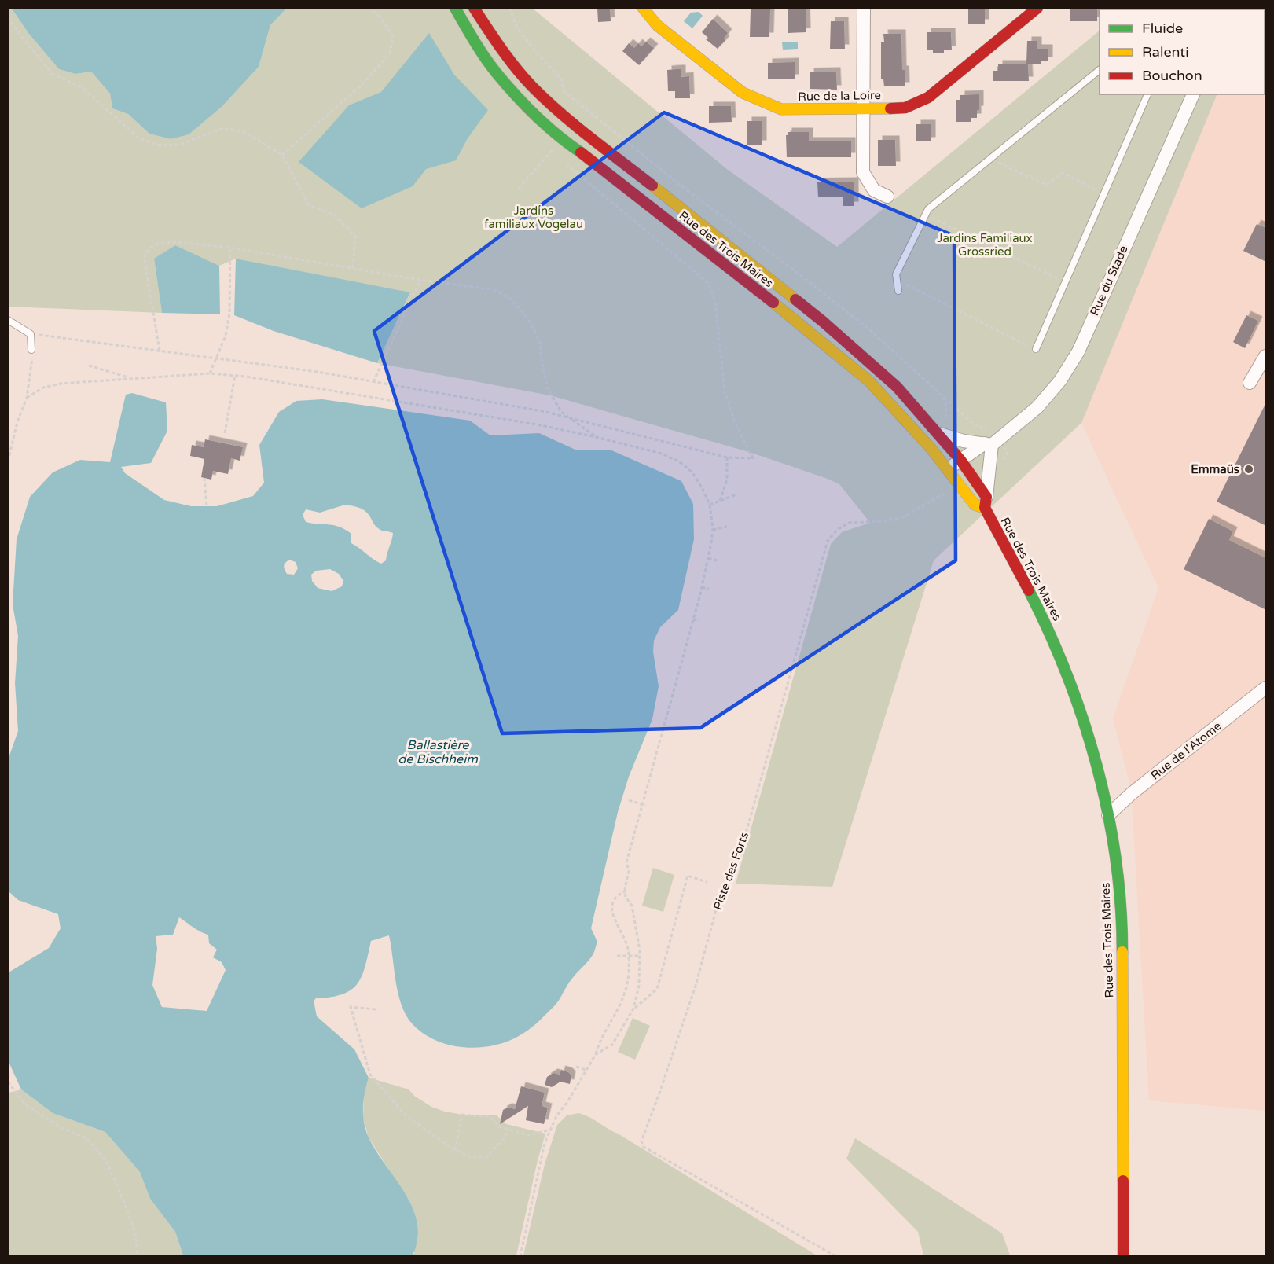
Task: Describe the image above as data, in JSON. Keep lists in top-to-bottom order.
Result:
{
  "streets": {
    "main road": ["Rue de la Loire", "Rue des Trois Maires"],
    "street": ["Rue du Stade", "Rue de l'Atome"],
    "path": ["Piste des Forts"]
  },
  "crossings": [
    ["Rue des Trois Maires", "Rue du Stade"],
    ["Rue des Trois Maires", "Rue de l'Atome"]
  ],
  "water": ["Ballastière de Bischheim"],
  "parks": ["Jardins familiaux Vogelau", "Jardins Familiaux Grossried"],
  "places": ["Emmaüs"],
  "legend": ["Fluide", "Ralenti", "Bouchon"]
}
